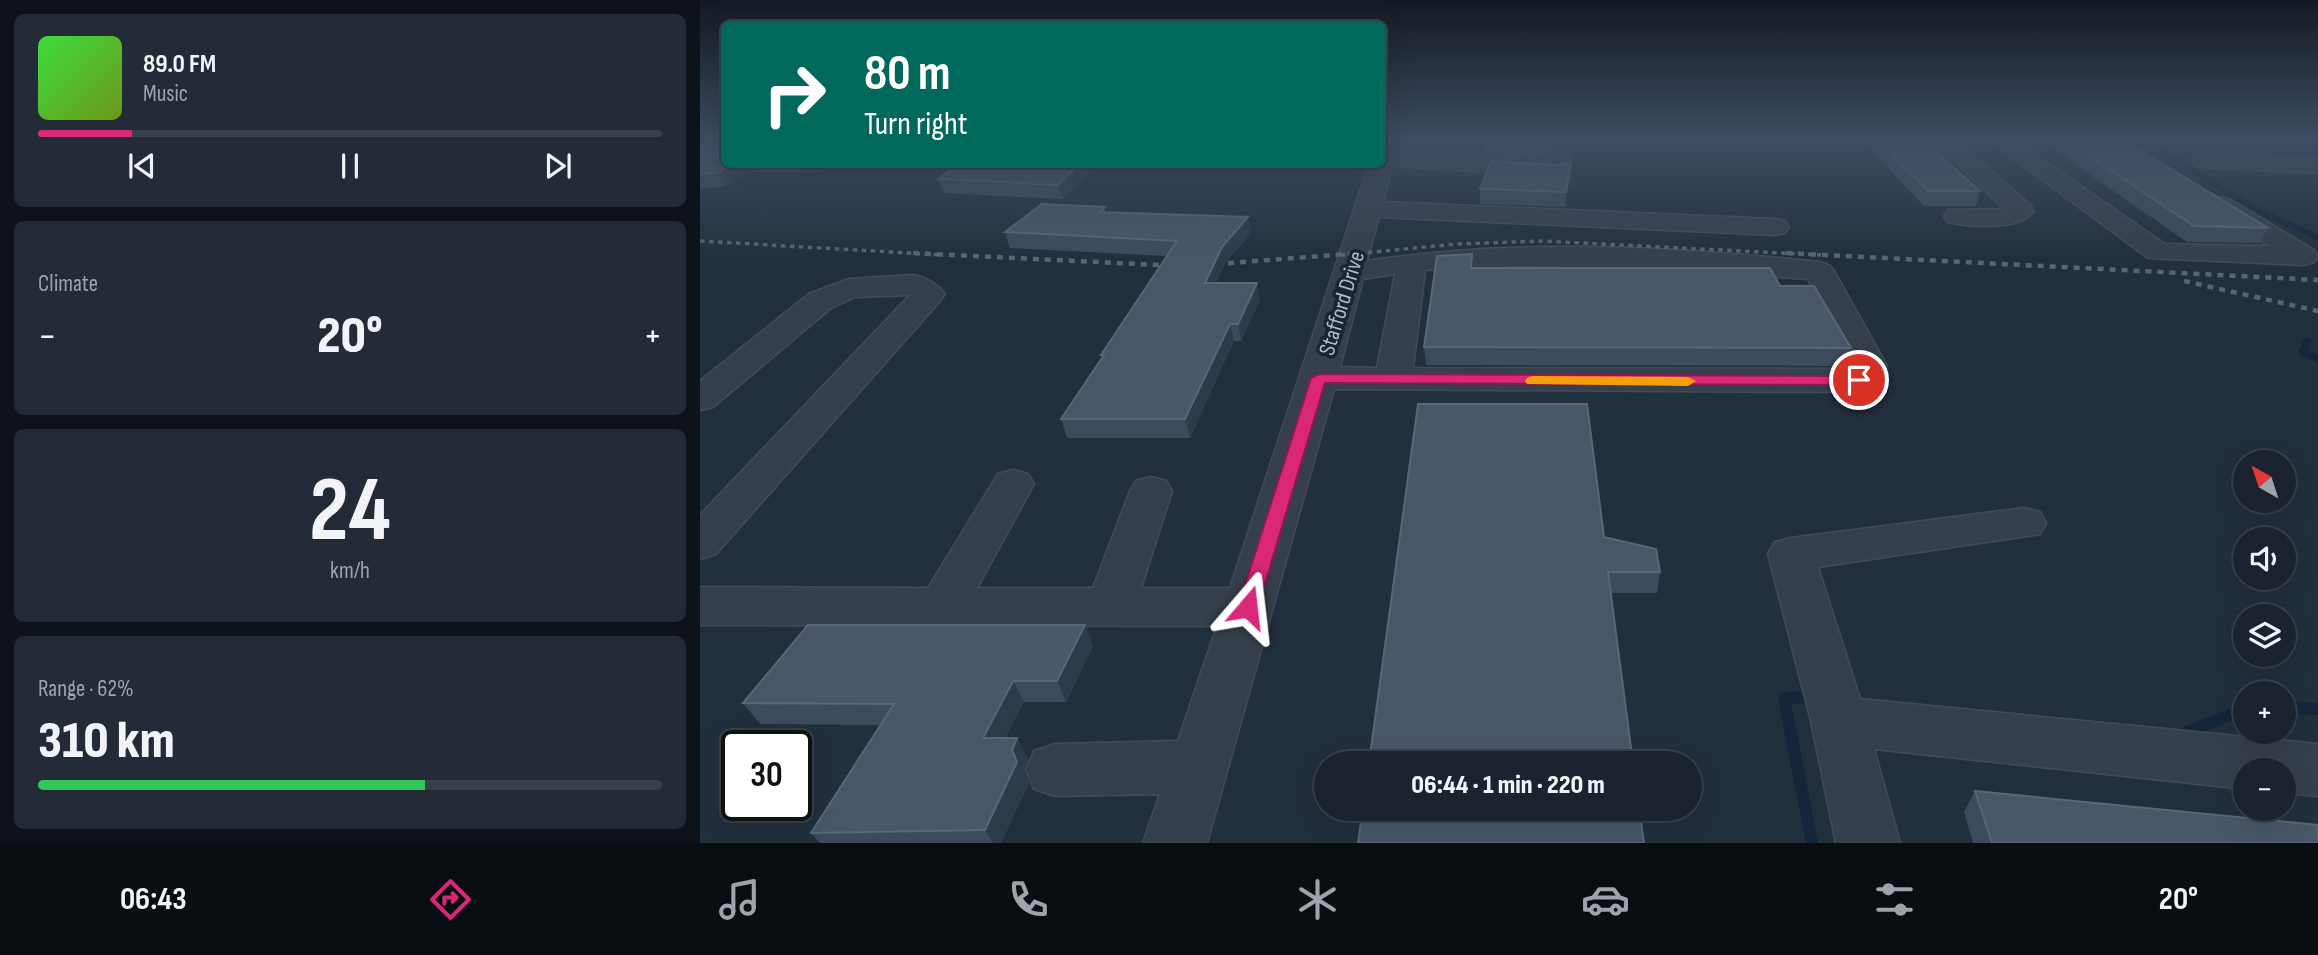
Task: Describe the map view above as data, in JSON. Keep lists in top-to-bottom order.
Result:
{
  "streets": {
    "street": ["Stafford Drive"]
  },
  "north": "top left",
  "page": {
    "turn": ["80 m", "Turn right"],
    "song": ["89.0 FM", "Music"],
    "tile": [
      "Climate",
      ["24", "km/h"],
      ["Range · 62%", "310 km"]
    ],
    "heat": ["−", "20°", "+"],
    "map_buttons": ["+", "−"],
    "limit": "30",
    "trip": "06:44 · 1 min · 220 m",
    "tabs": ["06:43", "20°"]
  }
}
